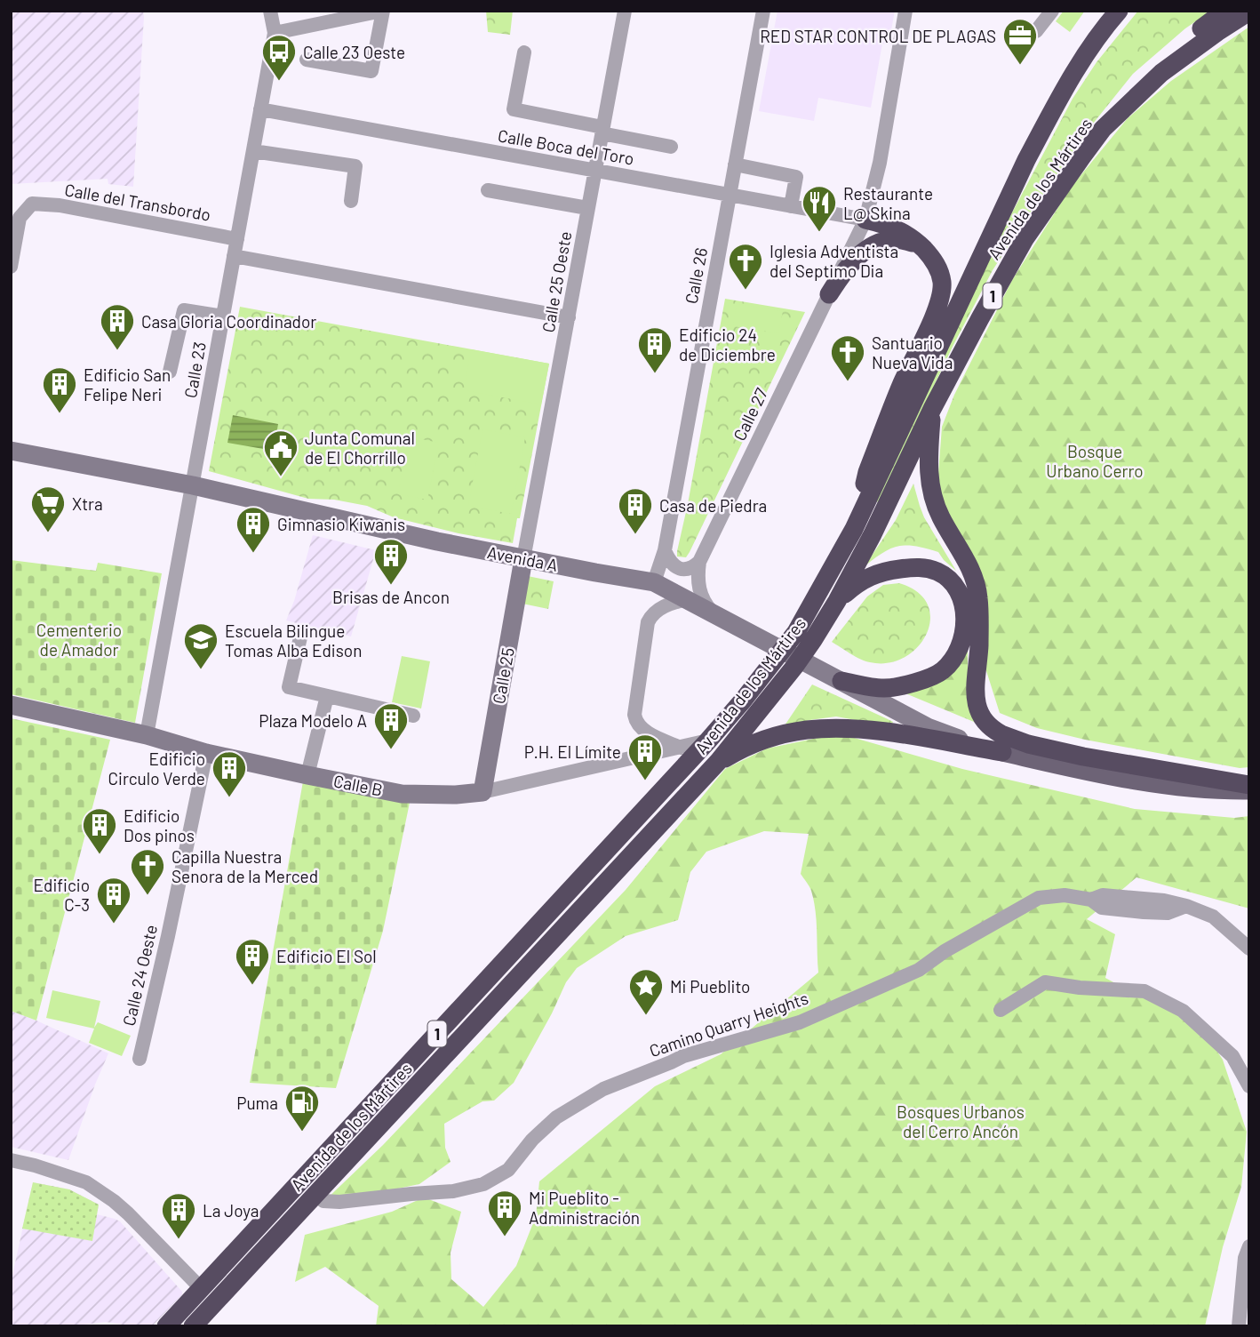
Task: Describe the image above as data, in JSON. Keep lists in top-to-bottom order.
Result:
{
  "streets": {
    "highway": ["Avenida de los Mártires", "1"],
    "street": [
      "Calle Boca del Toro",
      "Calle del Transbordo",
      "Calle 26",
      "Calle 25 Oeste",
      "Calle 23",
      "Calle 27",
      "Avenida A",
      "Calle 25",
      "Calle B",
      "Calle 24 Oeste",
      "Camino Quarry Heights"
    ]
  },
  "crossings": [
    ["Calle Boca del Toro", "Calle 26"],
    ["Calle Boca del Toro", "Calle 25 Oeste"],
    ["Calle Boca del Toro", "Calle 23"],
    ["Calle Boca del Toro", "Calle 27"],
    ["Avenida de los Mártires", "Calle B"],
    ["Avenida de los Mártires", "Camino Quarry Heights"],
    ["Calle del Transbordo", "Calle 23"],
    ["Calle 26", "Avenida A"],
    ["Calle 25 Oeste", "Avenida A"],
    ["Calle 25 Oeste", "Calle 25"],
    ["Calle 23", "Avenida A"],
    ["Calle 23", "Calle B"],
    ["Calle 27", "Avenida A"],
    ["Avenida A", "Calle 25"],
    ["Calle 25", "Calle B"],
    ["Calle B", "Calle 24 Oeste"]
  ],
  "parks": ["Bosque Urbano Cerro", "Cementerio de Amador", "Bosques Urbanos del Cerro Ancón"],
  "places": {
    "office": ["RED STAR CONTROL DE PLAGAS"],
    "bus stop": ["Calle 23 Oeste"],
    "restaurant": ["Restaurante L@ Skina"],
    "church": ["Iglesia Adventista del Septimo Dia", "Santuario Nueva Vida", "Capilla Nuestra Senora de la Merced"],
    "building": [
      "Casa Gloria Coordinador",
      "Edificio 24 de Diciembre",
      "Edificio San Felipe Neri",
      "Casa de Piedra",
      "Gimnasio Kiwanis",
      "Brisas de Ancon",
      "Plaza Modelo A",
      "P.H. El Límite",
      "Edificio Circulo Verde",
      "Edificio Dos pinos",
      "Edificio C-3",
      "Edificio El Sol",
      "Mi Pueblito - Administración",
      "La Joya"
    ],
    "public building": ["Junta Comunal de El Chorrillo"],
    "supermarket": ["Xtra"],
    "school or university": ["Escuela Bilingue Tomas Alba Edison"],
    "place": ["Mi Pueblito"],
    "fuel station": ["Puma"]
  }
}
